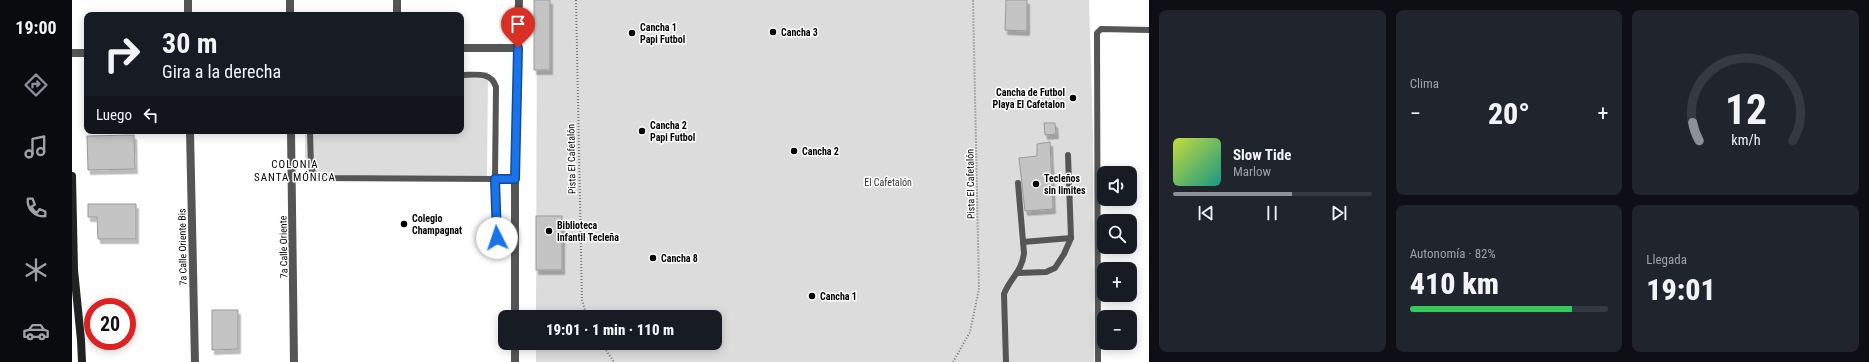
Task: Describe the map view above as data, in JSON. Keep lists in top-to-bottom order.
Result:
{
  "streets": {
    "street": ["7a Calle Oriente Bis", "7a Calle Oriente"],
    "path": ["Pista El Cafetalón"]
  },
  "districts": ["COLONIA SANTA MÓNICA"],
  "parks": ["El Cafetalón"],
  "places": [
    "Cancha 3",
    "Cancha 1 Papi Futbol",
    "Cancha de Futbol Playa El Cafetalon",
    "Cancha 2 Papi Futbol",
    "Cancha 2",
    "Tecleños sin limites",
    "Colegio Champagnat",
    "Biblioteca Infantil Tecleña",
    "Cancha 8",
    "Cancha 1"
  ],
  "page": {
    "tabs": "19:00",
    "tile": [
      "Clima",
      ["Autonomía · 82%", "410 km"],
      ["Llegada", "19:01"]
    ],
    "turn": ["30 m", "Gira a la derecha"],
    "then": "Luego",
    "heat": ["−", "20°", "+"],
    "song": ["Slow Tide", "Marlow"],
    "map_buttons": ["+", "−"],
    "limit": "20",
    "trip": "19:01 · 1 min · 110 m",
    "gauge": ["12", "km/h"]
  }
}
